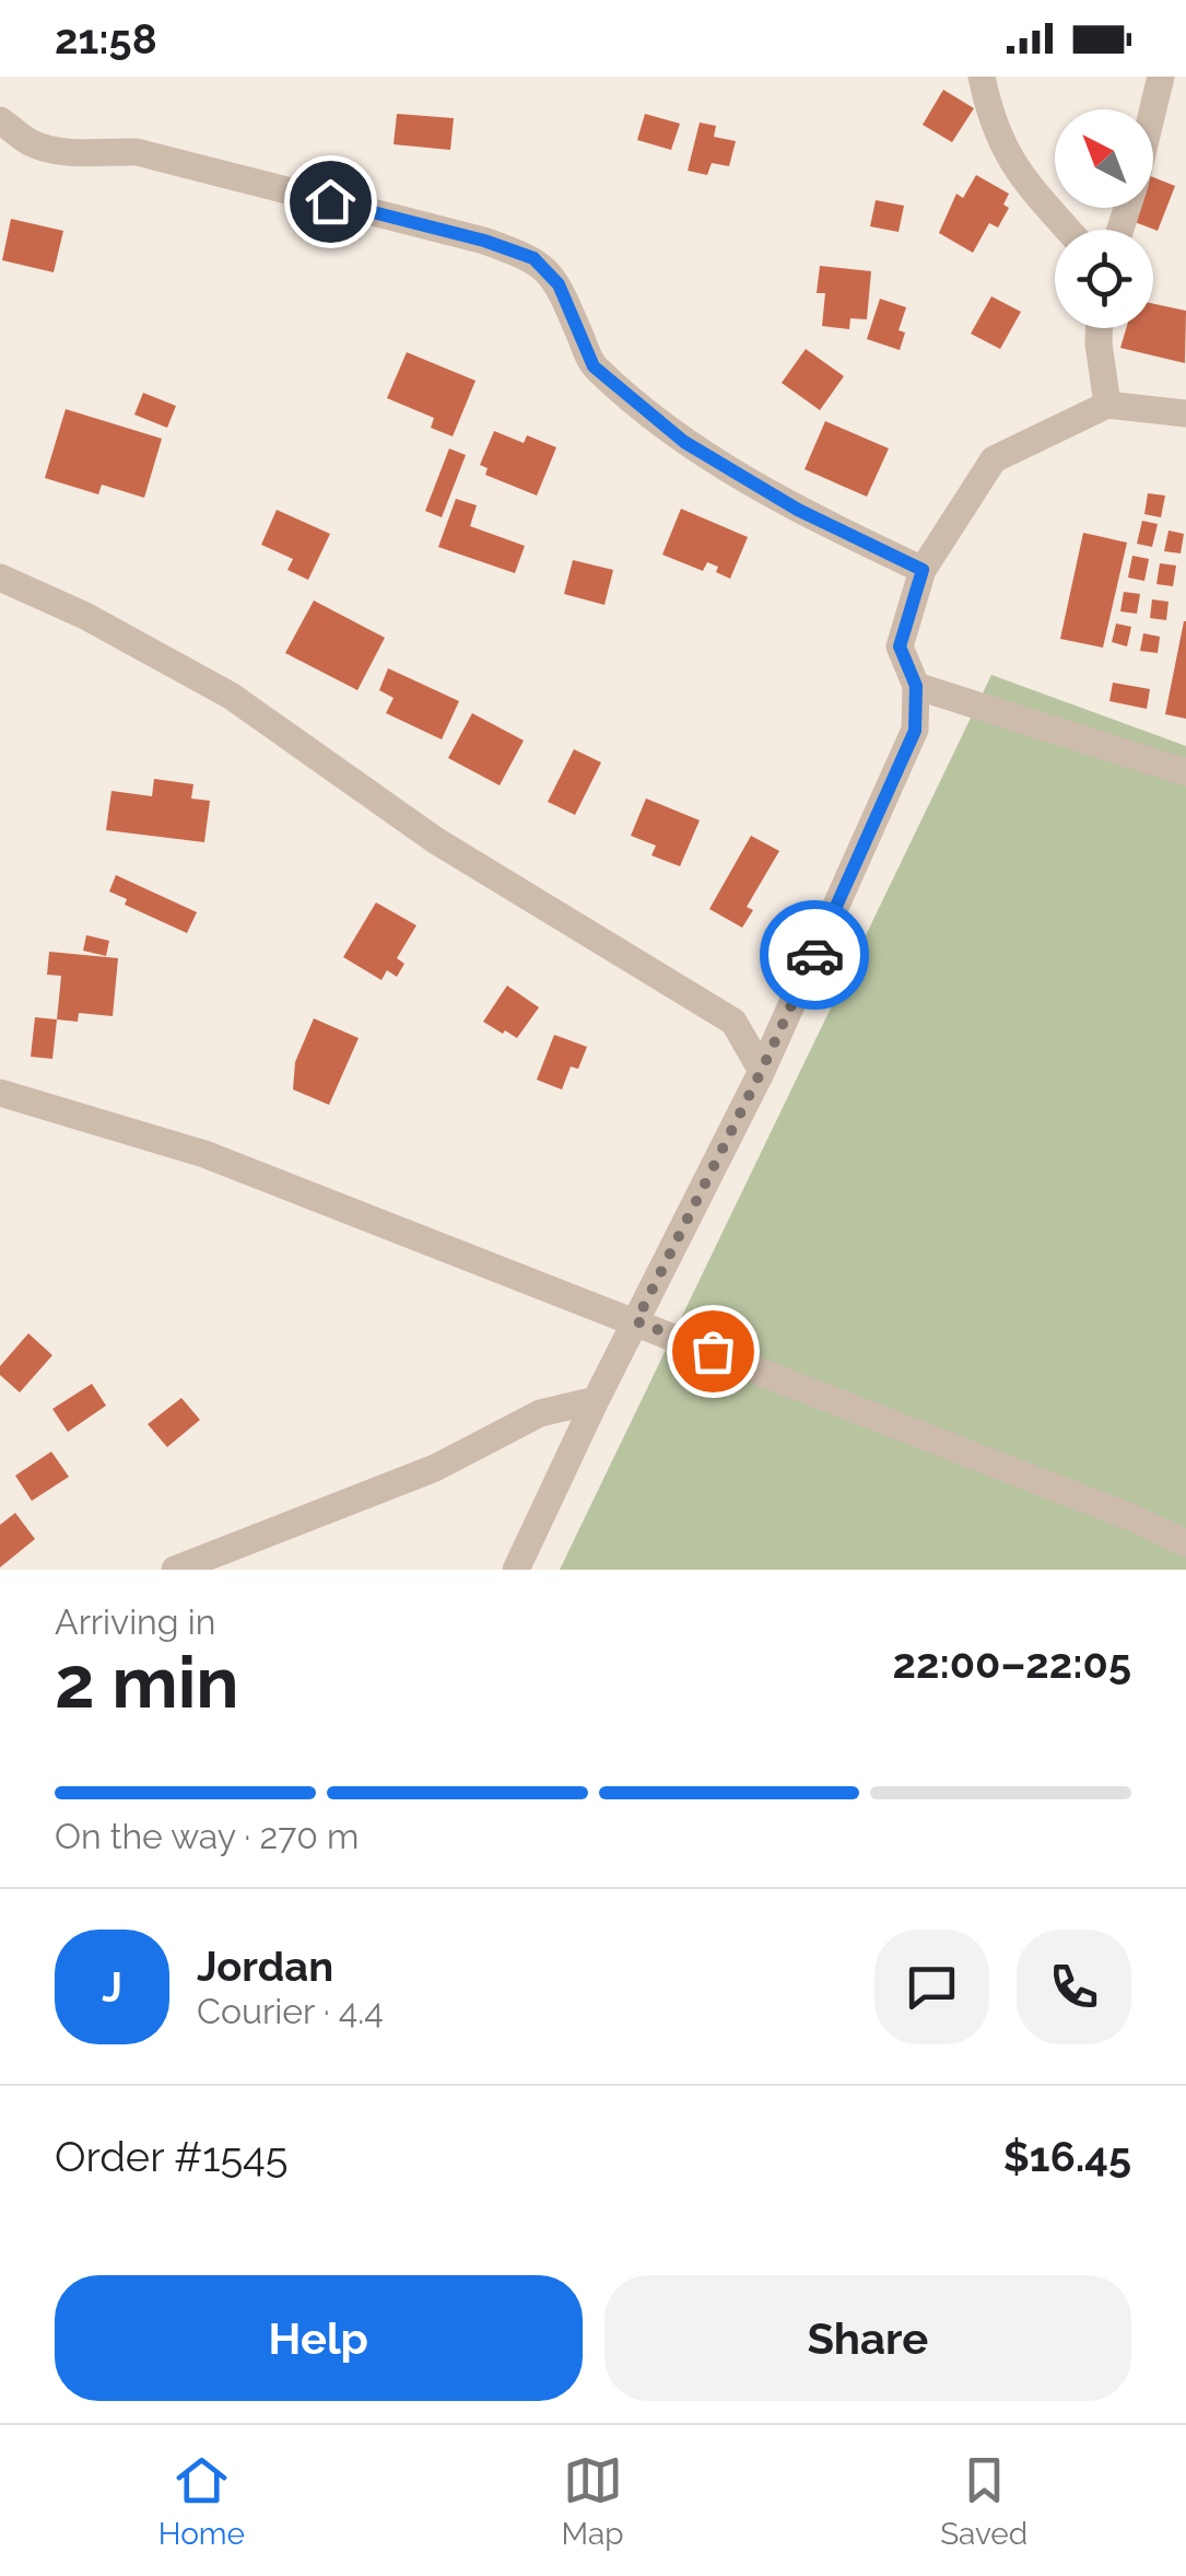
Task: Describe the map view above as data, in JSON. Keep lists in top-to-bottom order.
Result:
{
  "north": "top left",
  "page": {
    "status": "21:58",
    "heading": ["2 min", "Arriving in", "22:00–22:05"],
    "panel": [
      "Jordan",
      "Courier · 4.4",
      "Order #1545",
      "$16.45"
    ],
    "bar": "On the way · 270 m",
    "round": "J",
    "buttons": ["Help", "Share"],
    "tabs": ["Home", "Map", "Saved"]
  }
}
